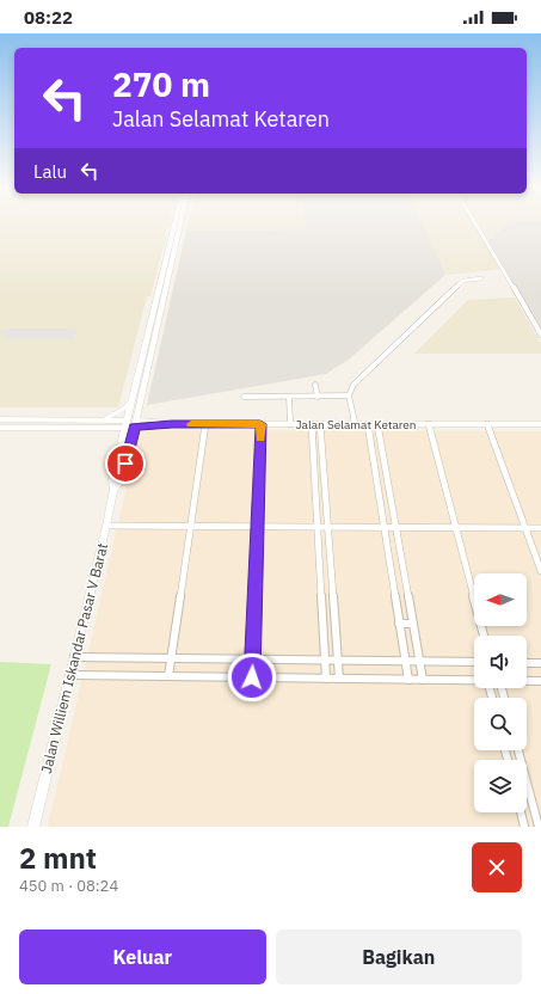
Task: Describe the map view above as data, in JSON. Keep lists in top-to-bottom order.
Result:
{
  "streets": {
    "street": ["Jalan Selamat Ketaren", "Jalan Williem Iskandar Pasar V Barat"]
  },
  "crossings": [
    ["Jalan Selamat Ketaren", "Jalan Williem Iskandar Pasar V Barat"]
  ],
  "north": "left",
  "page": {
    "status": "08:22",
    "turn": ["270 m", "Jalan Selamat Ketaren"],
    "then": "Lalu",
    "heading": ["2 mnt", "450 m · 08:24"],
    "buttons": ["Keluar", "Bagikan"]
  }
}
